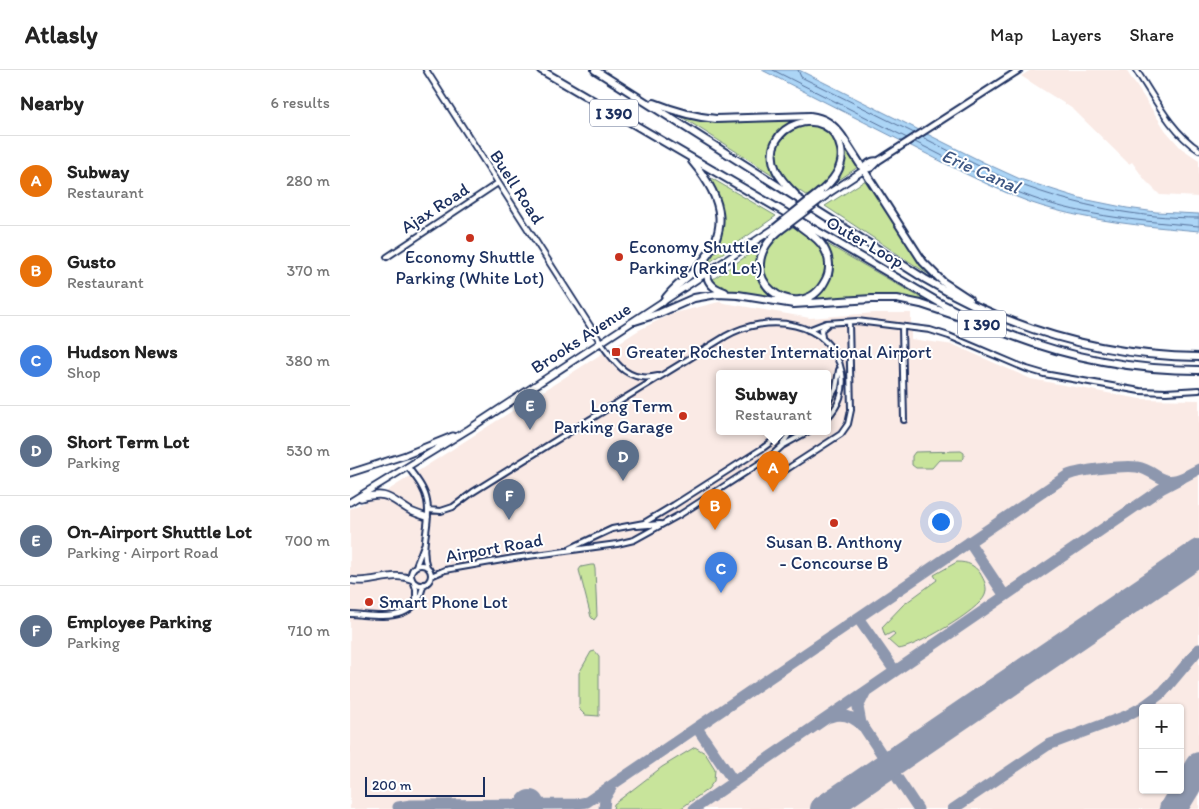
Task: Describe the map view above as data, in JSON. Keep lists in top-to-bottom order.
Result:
{
  "streets": {
    "highway": ["I 390", "Outer Loop"],
    "main road": ["Brooks Avenue"],
    "street": ["Buell Road", "Ajax Road", "Airport Road"]
  },
  "crossings": [
    ["Buell Road", "Ajax Road"],
    ["Buell Road", "Brooks Avenue"]
  ],
  "water": ["Erie Canal"],
  "places": {
    "other": [
      "Economy Shuttle Parking (White Lot)",
      "Economy Shuttle Parking (Red Lot)",
      "Long Term Parking Garage",
      "Susan B. Anthony - Concourse B",
      "Smart Phone Lot"
    ],
    "transit": ["Greater Rochester International Airport"]
  },
  "scale_bar": "200 m",
  "page": {
    "header": "Atlasly",
    "nav": ["Map", "Layers", "Share"],
    "heading": ["Nearby", "6 results"],
    "list": [
      {
        "mark": "A",
        "name": "Subway",
        "note": "Restaurant",
        "value": "280 m"
      },
      {
        "mark": "B",
        "name": "Gusto",
        "note": "Restaurant",
        "value": "370 m"
      },
      {
        "mark": "C",
        "name": "Hudson News",
        "note": "Shop",
        "value": "380 m"
      },
      {
        "mark": "D",
        "name": "Short Term Lot",
        "note": "Parking",
        "value": "530 m"
      },
      {
        "mark": "E",
        "name": "On-Airport Shuttle Lot",
        "note": "Parking · Airport Road",
        "value": "700 m"
      },
      {
        "mark": "F",
        "name": "Employee Parking",
        "note": "Parking",
        "value": "710 m"
      }
    ],
    "popup": ["Subway", "Restaurant"],
    "pins": [
      "E",
      "D",
      "A",
      "F",
      "B",
      "C"
    ],
    "map_buttons": ["+", "−"],
    "scale": "200 m"
  }
}
